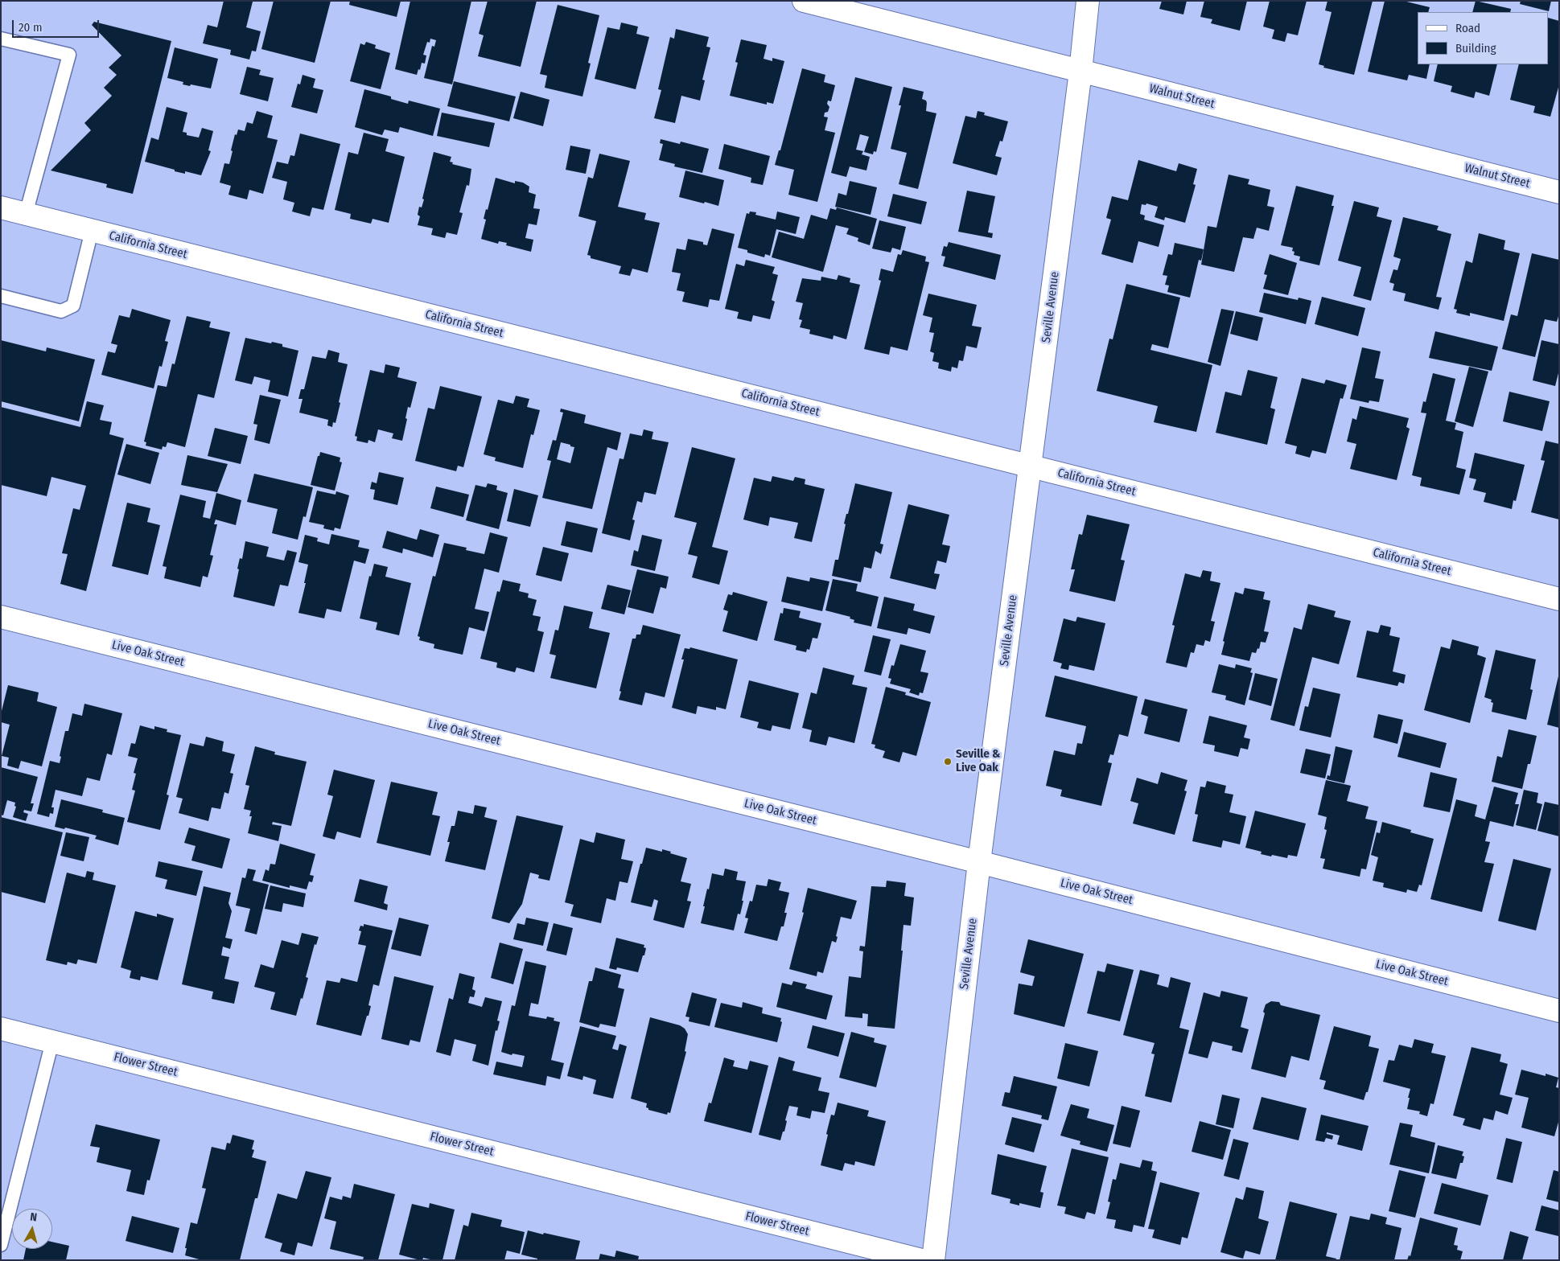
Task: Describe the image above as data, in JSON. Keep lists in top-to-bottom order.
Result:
{
  "streets": {
    "street": [
      "Walnut Street",
      "California Street",
      "Seville Avenue",
      "Live Oak Street",
      "Flower Street"
    ]
  },
  "crossings": [
    ["Walnut Street", "Seville Avenue"],
    ["California Street", "Seville Avenue"],
    ["Seville Avenue", "Live Oak Street"]
  ],
  "places": ["Seville & Live Oak"],
  "legend": ["Road", "Building"],
  "scale_bar": "20 m",
  "north": "top"
}
